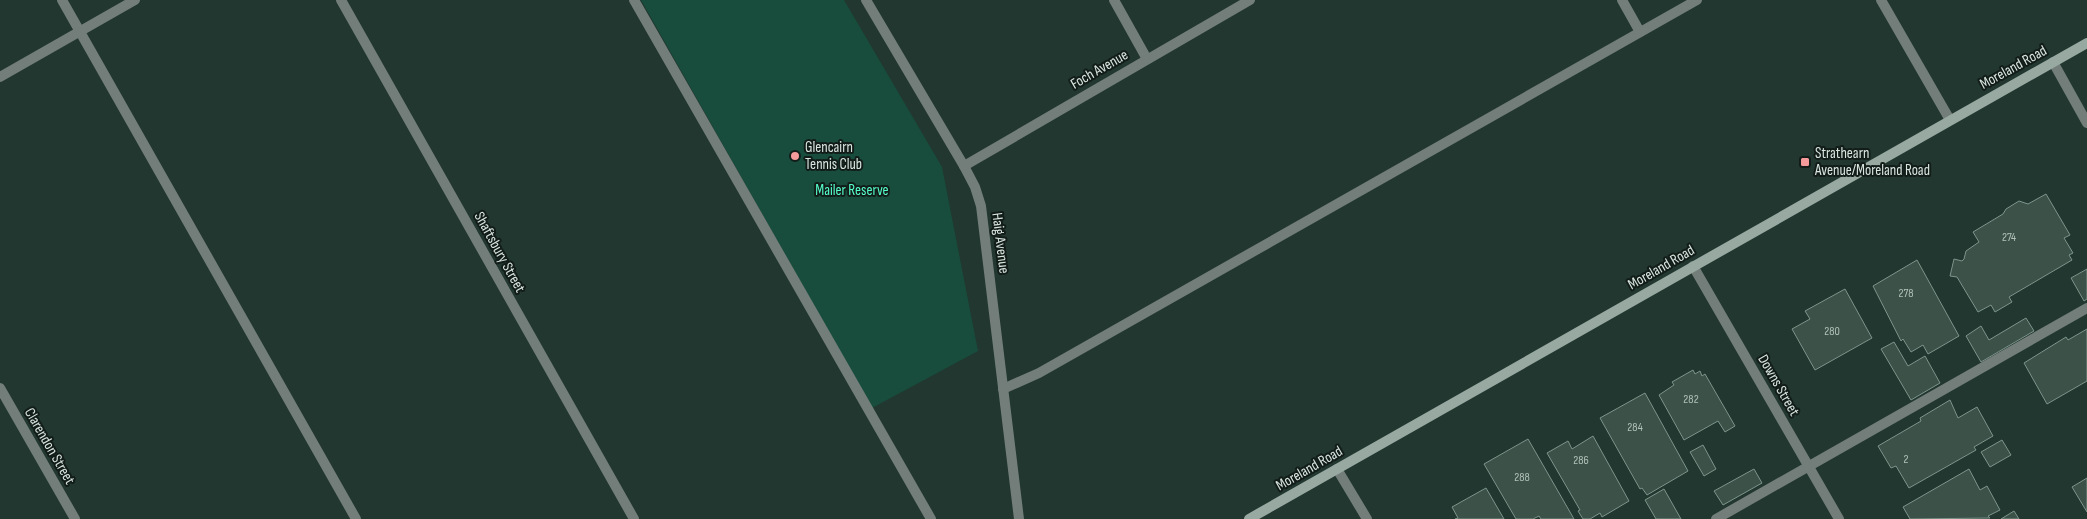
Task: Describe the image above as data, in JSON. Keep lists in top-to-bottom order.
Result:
{
  "streets": {
    "main road": ["Moreland Road"],
    "street": [
      "Foch Avenue",
      "Haig Avenue",
      "Shaftsbury Street",
      "Downs Street",
      "Clarendon Street"
    ]
  },
  "crossings": [
    ["Moreland Road", "Downs Street"],
    ["Foch Avenue", "Haig Avenue"]
  ],
  "parks": ["Mailer Reserve"],
  "places": {
    "other": ["Glencairn Tennis Club"],
    "transit": ["Strathearn Avenue/Moreland Road"]
  },
  "house_numbers": [
    "274",
    "278",
    "280",
    "282",
    "284",
    "2",
    "286",
    "288"
  ]
}
